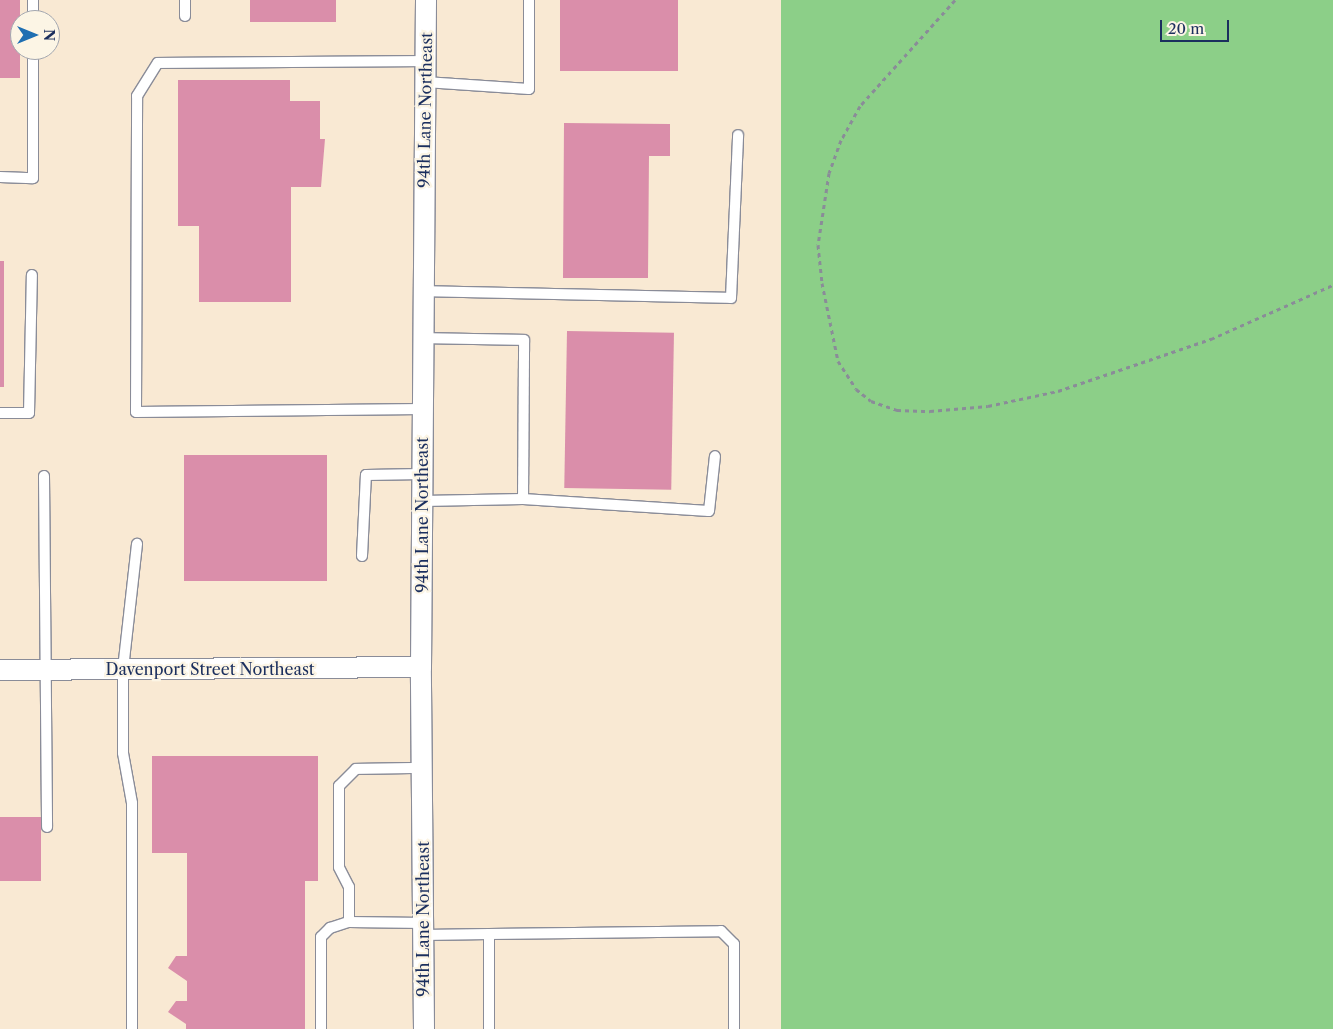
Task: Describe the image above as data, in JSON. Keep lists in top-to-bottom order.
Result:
{
  "streets": {
    "street": ["94th Lane Northeast", "Davenport Street Northeast"]
  },
  "crossings": [
    ["94th Lane Northeast", "Davenport Street Northeast"]
  ],
  "scale_bar": "20 m",
  "north": "right"
}
